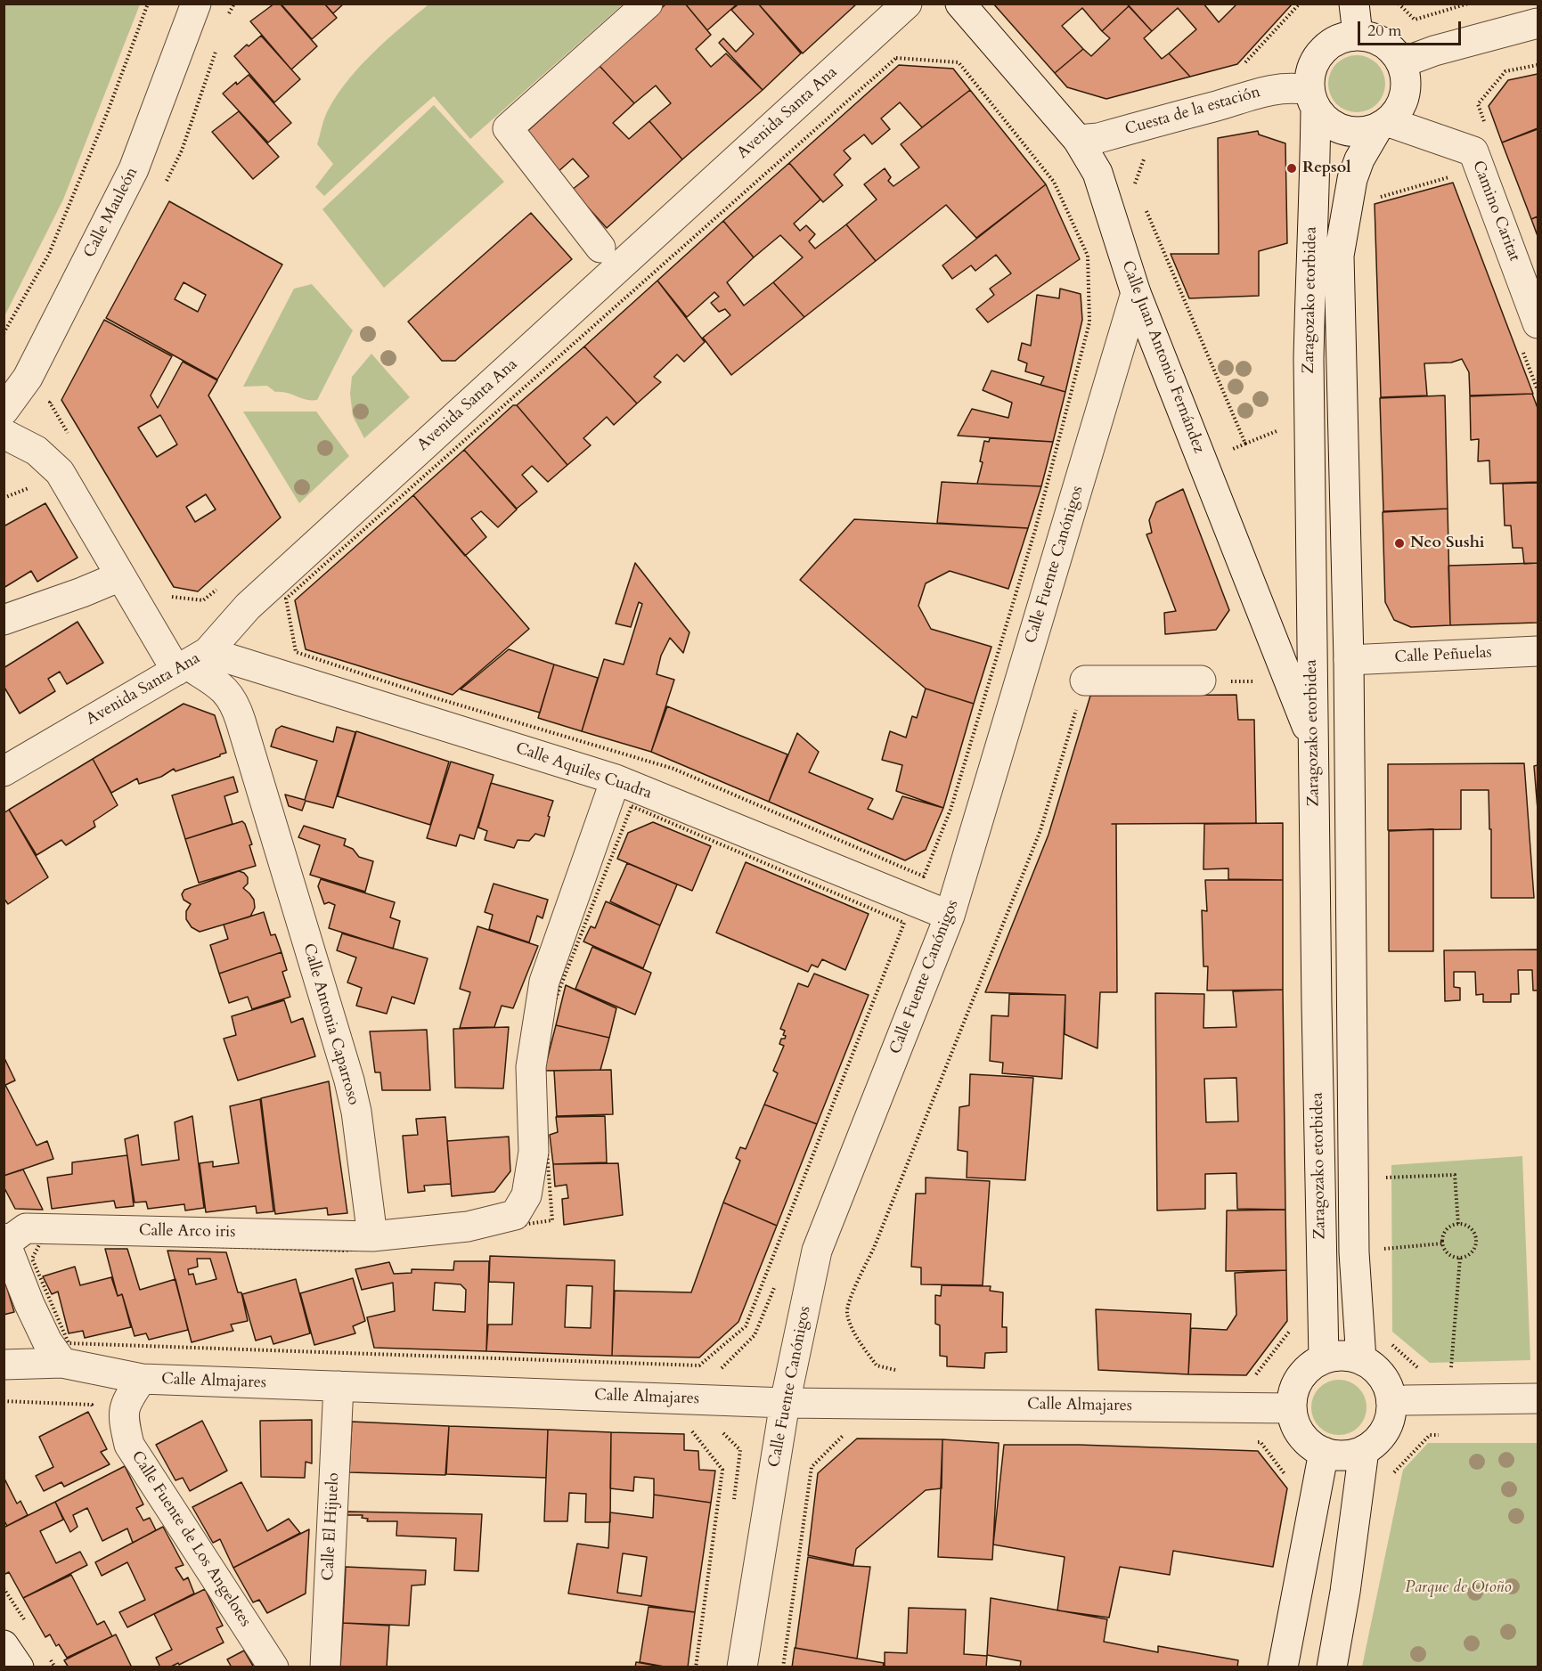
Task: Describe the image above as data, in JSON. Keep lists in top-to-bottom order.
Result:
{
  "streets": {
    "street": [
      "Cuesta de la estación",
      "Avenida Santa Ana",
      "Camino Caritat",
      "Calle Mauleón",
      "Zaragozako etorbidea",
      "Calle Juan Antonio Fernández",
      "Calle Fuente Canónigos",
      "Calle Peñuelas",
      "Calle Aquiles Cuadra",
      "Calle Antonia Caparroso",
      "Calle Arco iris",
      "Calle Almajares",
      "Calle El Hijuelo",
      "Calle Fuente de Los Angelotes"
    ]
  },
  "crossings": [
    ["Cuesta de la estación", "Camino Caritat"],
    ["Cuesta de la estación", "Zaragozako etorbidea"],
    ["Cuesta de la estación", "Calle Juan Antonio Fernández"],
    ["Avenida Santa Ana", "Calle Aquiles Cuadra"],
    ["Avenida Santa Ana", "Calle Antonia Caparroso"],
    ["Camino Caritat", "Zaragozako etorbidea"],
    ["Zaragozako etorbidea", "Calle Juan Antonio Fernández"],
    ["Zaragozako etorbidea", "Calle Peñuelas"],
    ["Zaragozako etorbidea", "Calle Almajares"],
    ["Calle Juan Antonio Fernández", "Calle Fuente Canónigos"],
    ["Calle Fuente Canónigos", "Calle Aquiles Cuadra"],
    ["Calle Fuente Canónigos", "Calle Almajares"],
    ["Calle Aquiles Cuadra", "Calle Antonia Caparroso"],
    ["Calle Antonia Caparroso", "Calle Arco iris"],
    ["Calle Almajares", "Calle El Hijuelo"],
    ["Calle Almajares", "Calle Fuente de Los Angelotes"]
  ],
  "parks": ["Parque de Otoño"],
  "places": ["Repsol", "Neo Sushi"],
  "scale_bar": "20 m"
}
